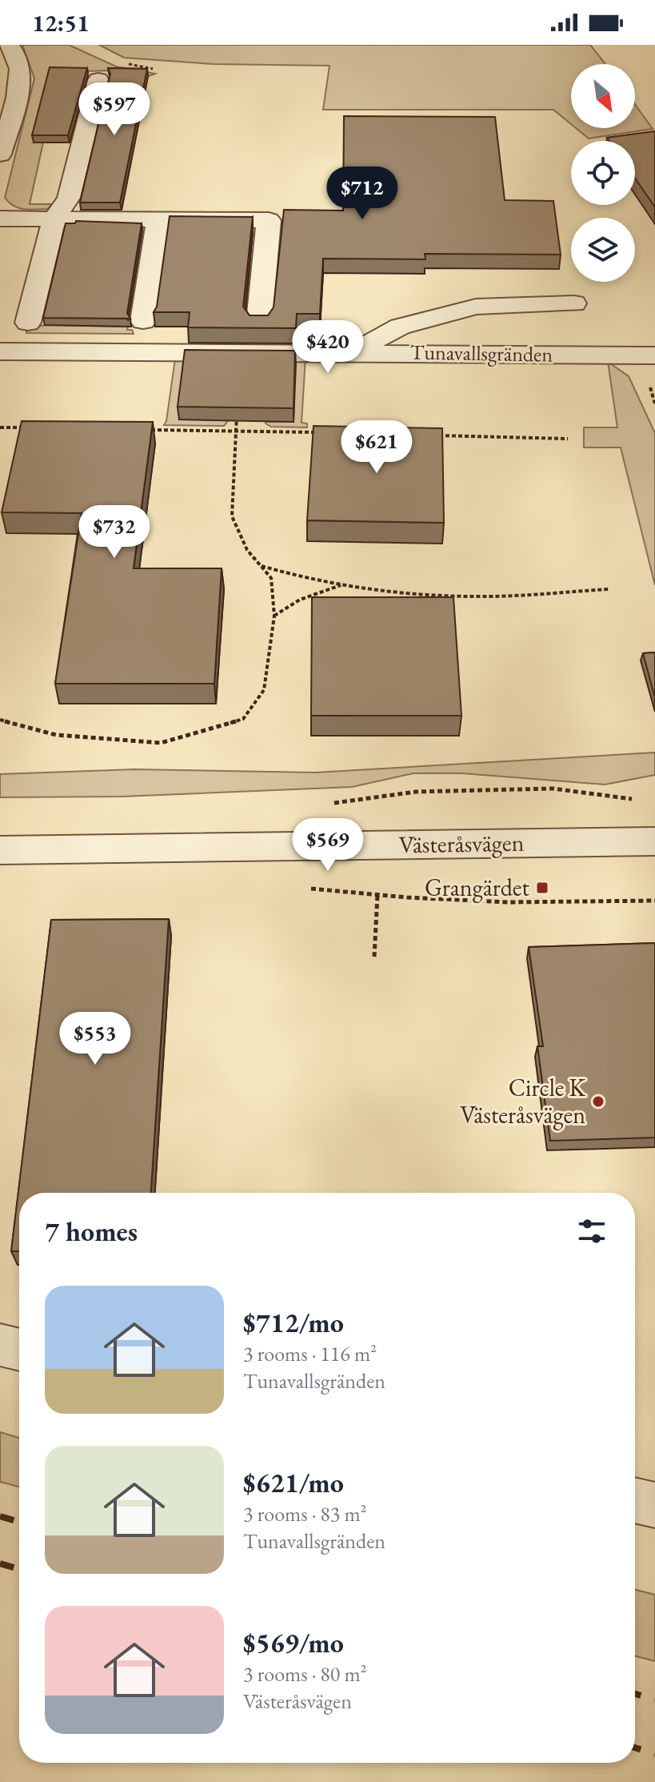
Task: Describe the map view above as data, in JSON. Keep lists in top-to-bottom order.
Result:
{
  "streets": {
    "street": ["Tunavallsgränden", "Västeråsvägen"]
  },
  "places": {
    "transit": ["Grangärdet"],
    "other": ["Circle K Västeråsvägen"]
  },
  "north": "bottom right",
  "page": {
    "status": "12:51",
    "price": [
      "$597",
      "$712",
      "$420",
      "$621",
      "$732",
      "$569",
      "$553"
    ],
    "heading": "7 homes",
    "list": [
      {
        "name": "$712/mo",
        "note": "3 rooms · 116 m² · Tunavallsgränden"
      },
      {
        "name": "$621/mo",
        "note": "3 rooms · 83 m² · Tunavallsgränden"
      },
      {
        "name": "$569/mo",
        "note": "3 rooms · 80 m² · Västeråsvägen"
      }
    ]
  }
}
